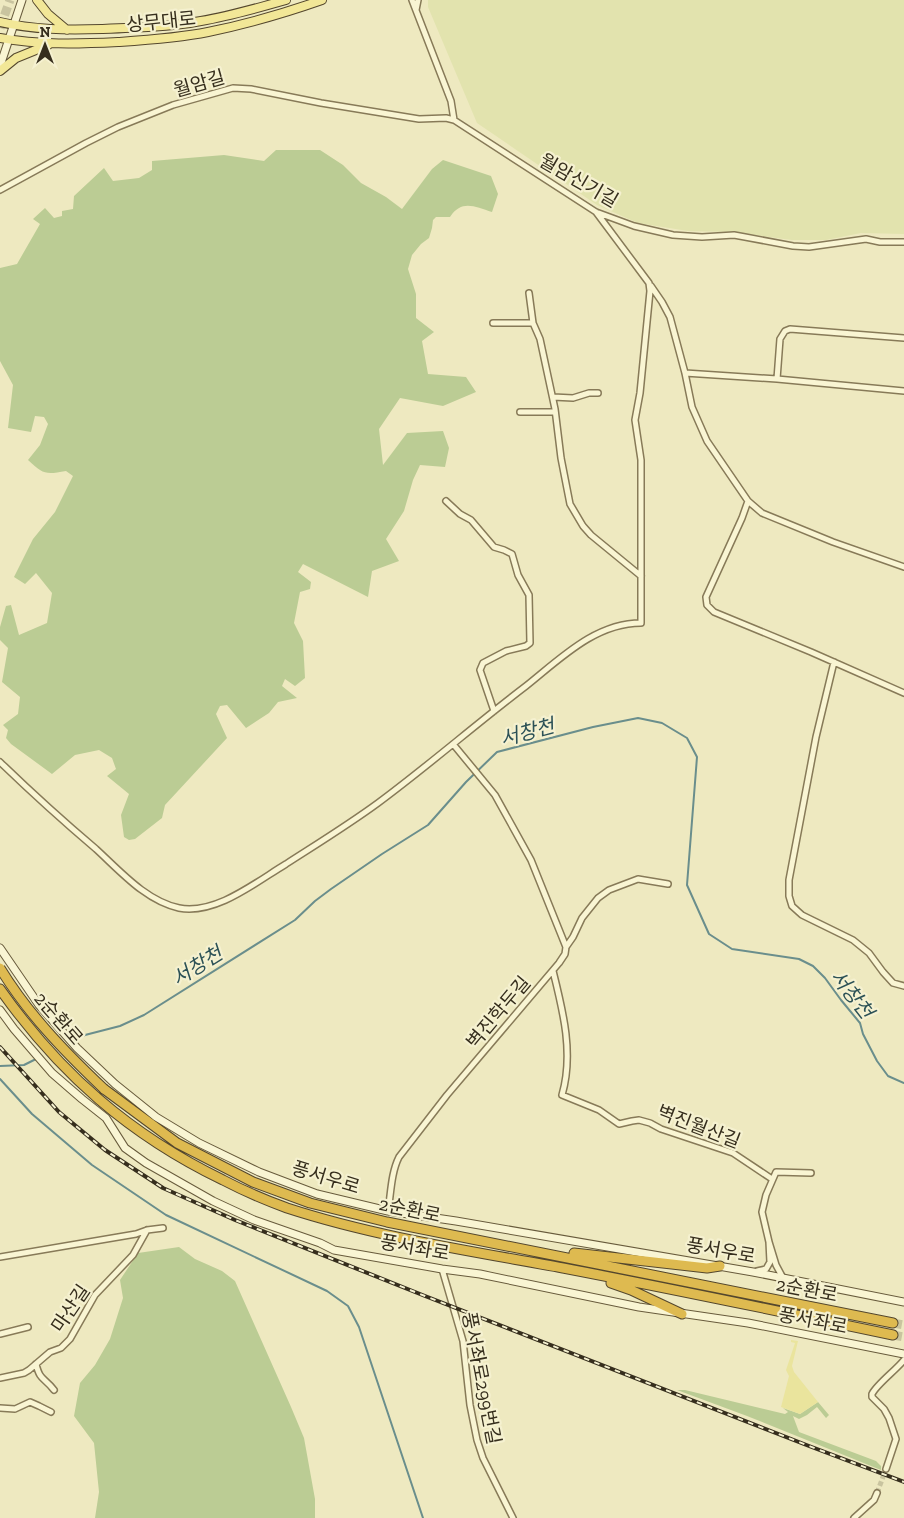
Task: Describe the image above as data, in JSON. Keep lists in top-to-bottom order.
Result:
{
  "streets": {
    "highway": ["2순환로"],
    "main road": ["상무대로"],
    "street": [
      "월암길",
      "월암신기길",
      "벽진학두길",
      "벽진월산길",
      "풍서우로",
      "풍서좌로",
      "마산길",
      "풍서좌로299번길"
    ]
  },
  "crossings": [
    ["월암길", "월암신기길"],
    ["벽진학두길", "벽진월산길"],
    ["벽진학두길", "풍서우로"],
    ["풍서좌로", "풍서좌로299번길"]
  ],
  "water": ["서창천"],
  "north": "top"
}
